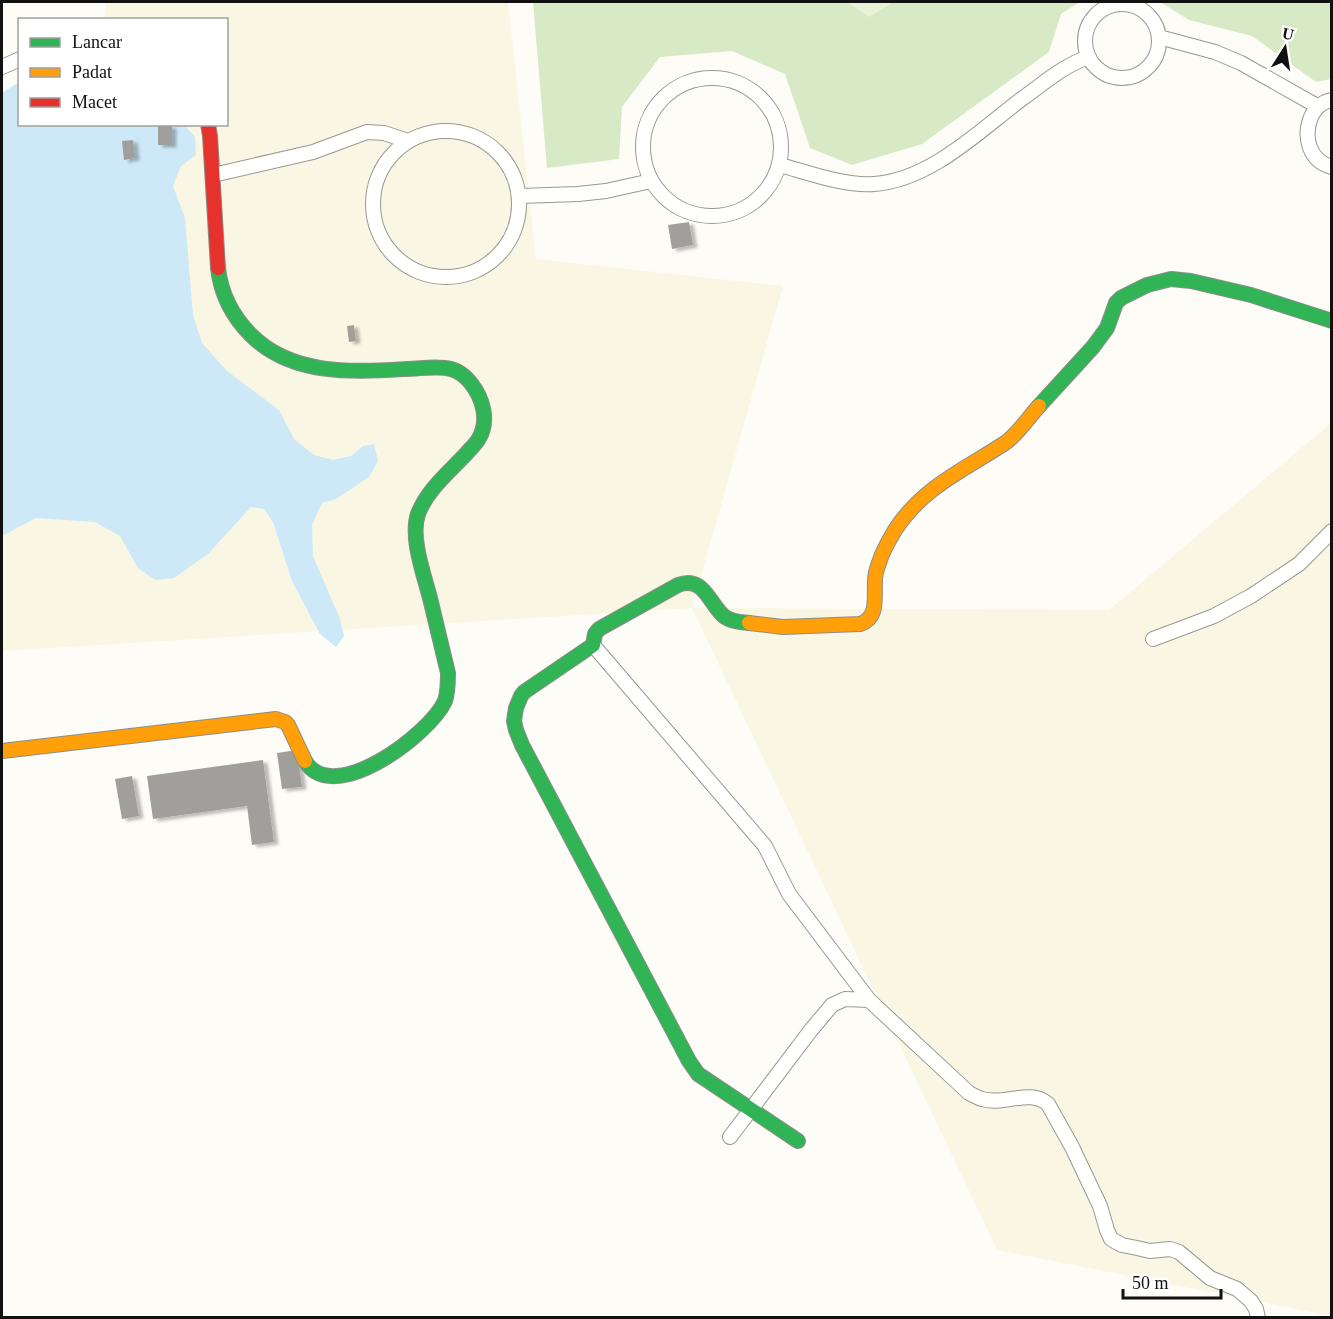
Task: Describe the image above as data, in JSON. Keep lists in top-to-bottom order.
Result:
{
  "legend": ["Lancar", "Padat", "Macet"],
  "scale_bar": "50 m",
  "north": "top"
}
